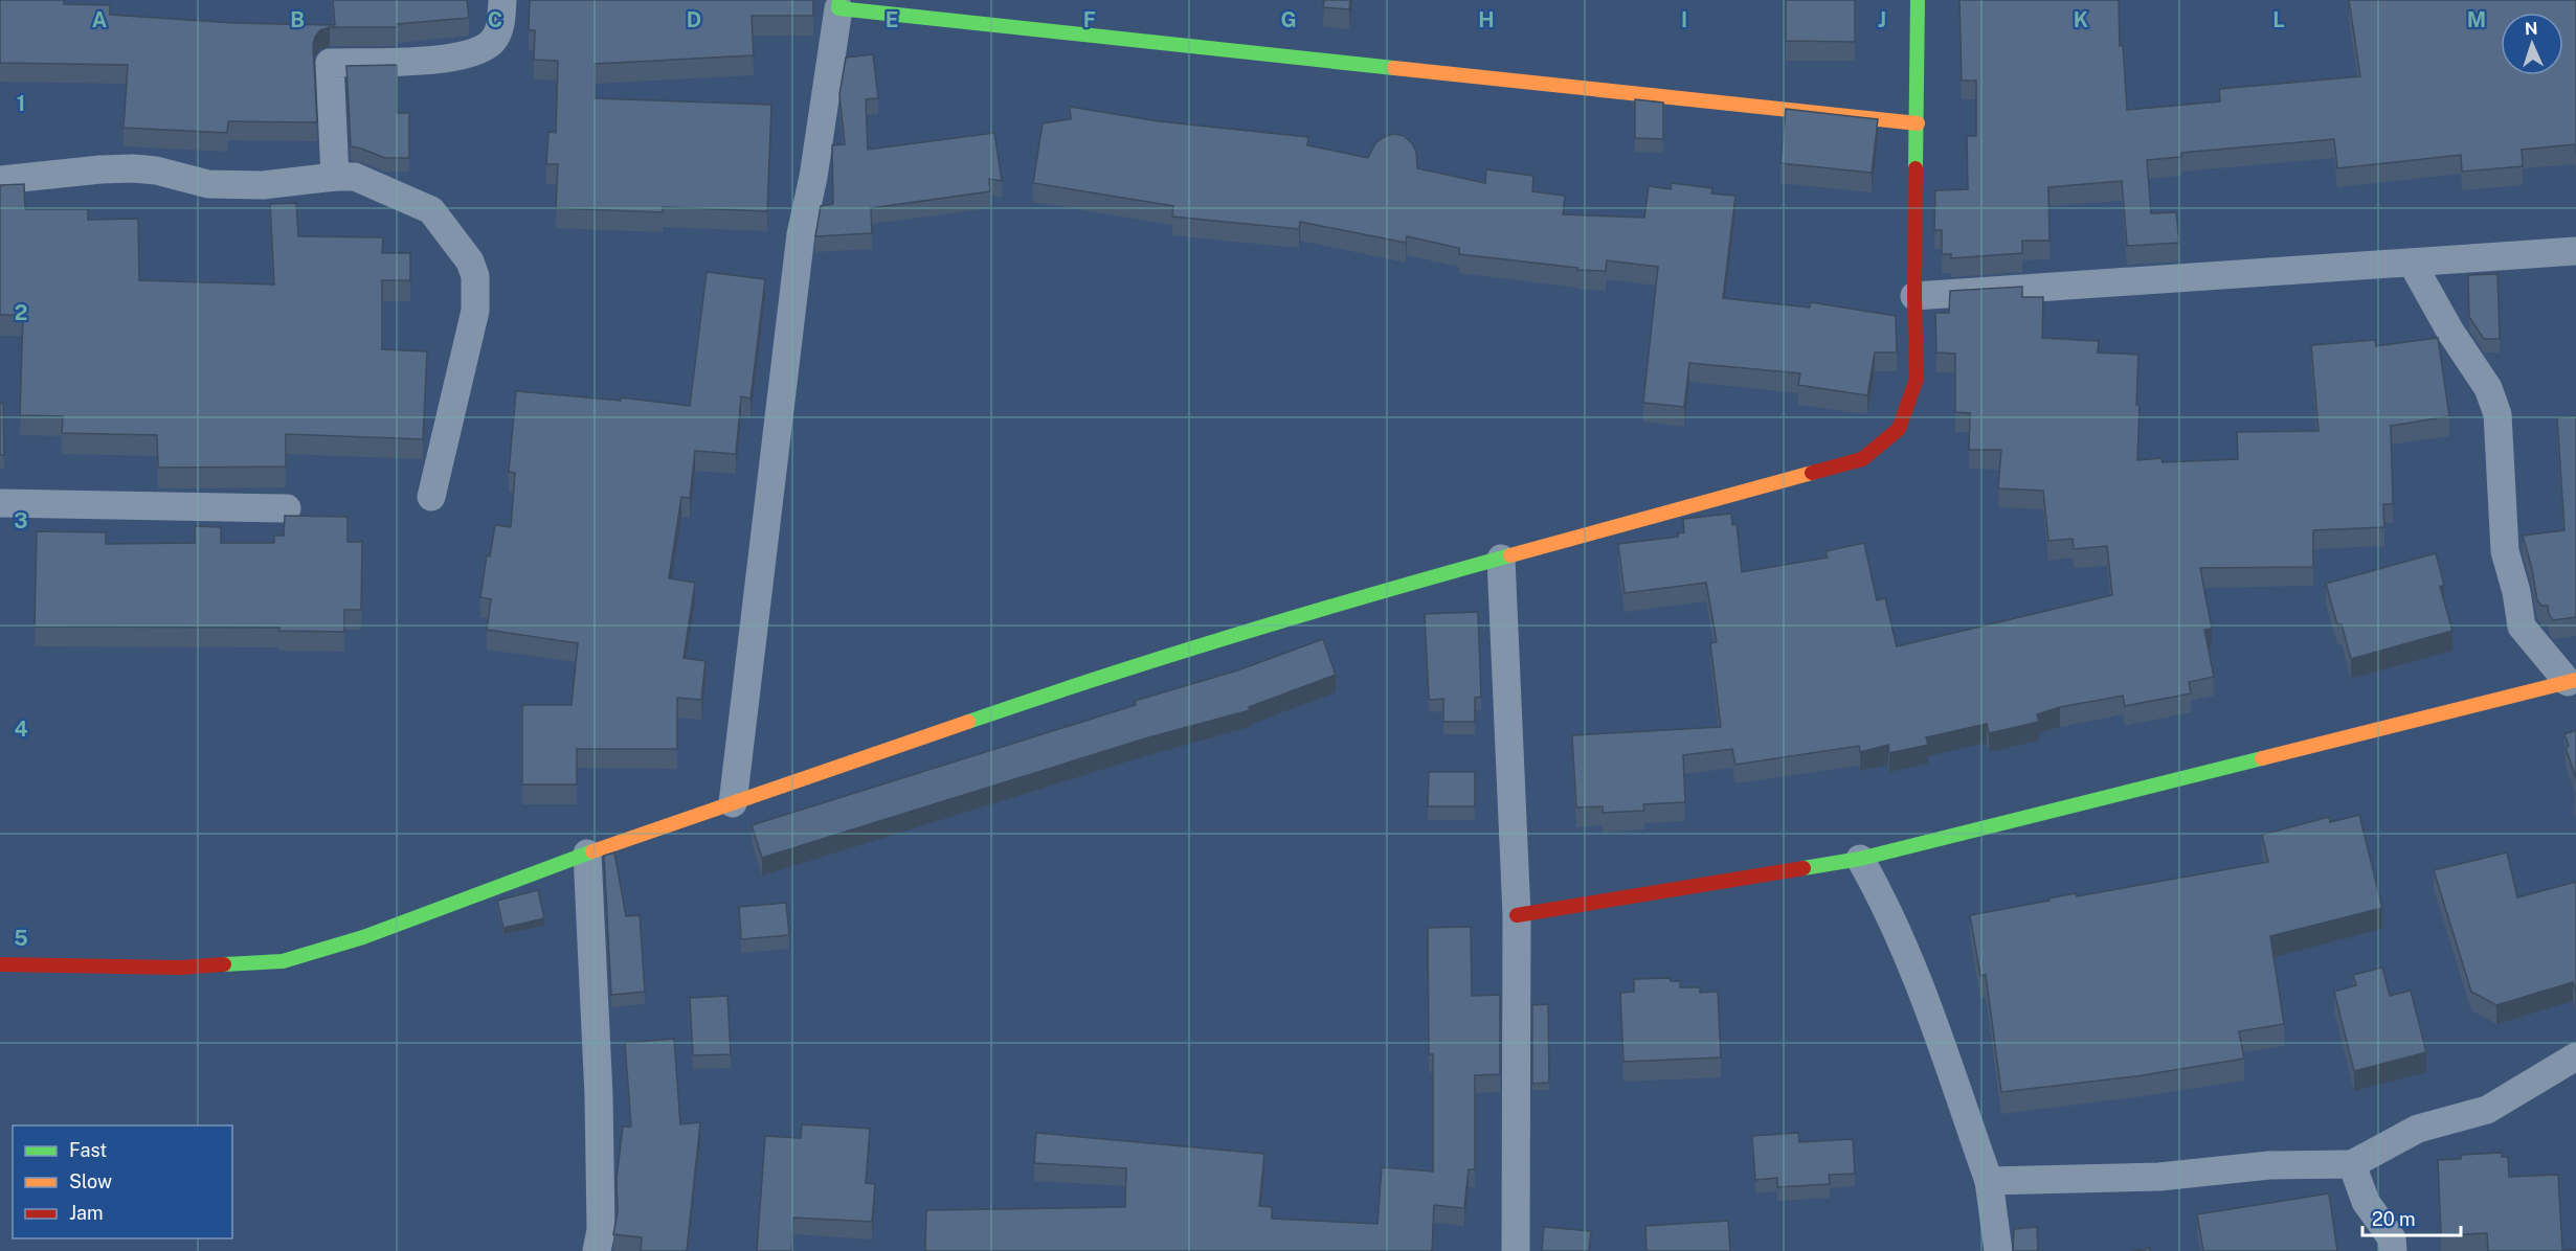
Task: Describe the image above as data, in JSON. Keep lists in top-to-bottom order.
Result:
{
  "legend": ["Fast", "Slow", "Jam"],
  "scale_bar": "20 m",
  "north": "top",
  "grid": {
    "columns": [
      "A",
      "B",
      "C",
      "D",
      "E",
      "F",
      "G",
      "H",
      "I",
      "J",
      "K",
      "L",
      "M"
    ],
    "rows": [
      "1",
      "2",
      "3",
      "4",
      "5"
    ]
  }
}
